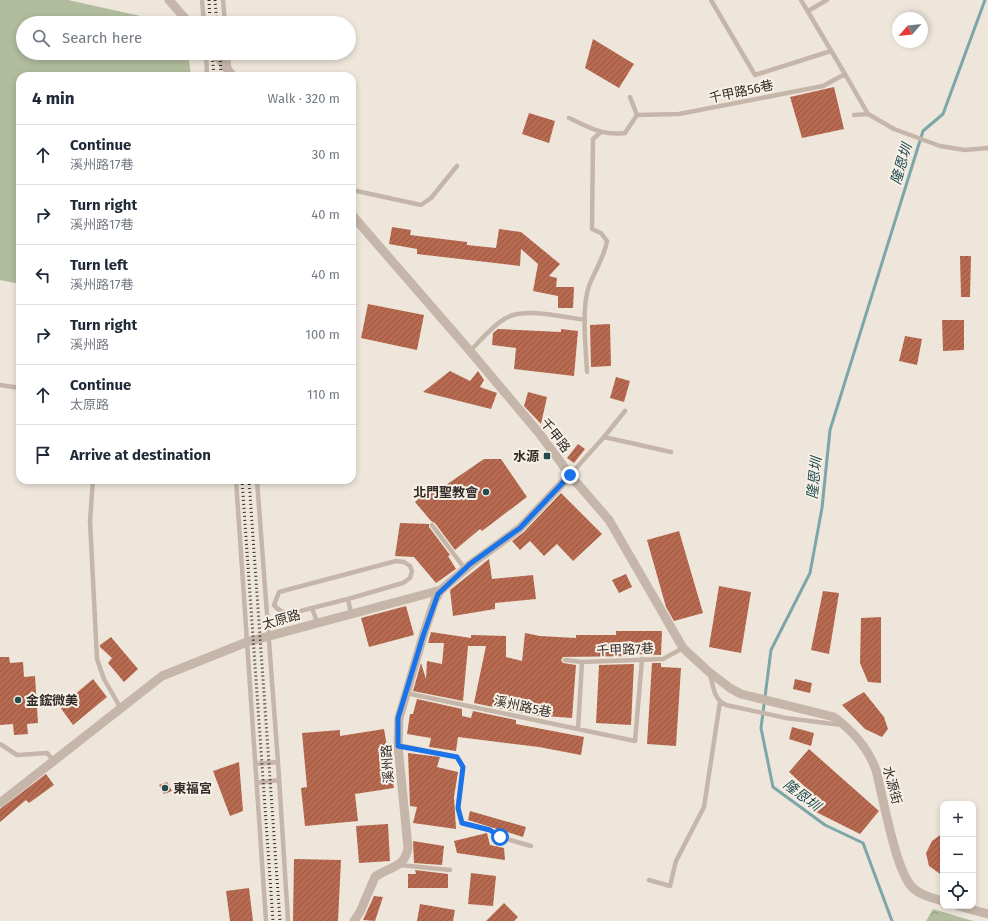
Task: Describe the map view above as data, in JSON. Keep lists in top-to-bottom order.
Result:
{
  "streets": {
    "street": [
      "千甲路",
      "太原路",
      "溪州路",
      "水源街"
    ],
    "lane": ["千甲路56巷", "千甲路7巷", "溪州路5巷"]
  },
  "crossings": [
    ["千甲路", "太原路"],
    ["千甲路", "千甲路7巷"],
    ["千甲路", "水源街"],
    ["太原路", "溪州路"],
    ["千甲路7巷", "溪州路5巷"],
    ["溪州路5巷", "溪州路"]
  ],
  "water": ["隆恩圳"],
  "places": {
    "transit": ["水源"],
    "other": ["北門聖教會", "金鋐微美", "東福宮"]
  },
  "north": "bottom left",
  "page": {
    "search": "Search here",
    "heading": ["4 min", "Walk · 320 m"],
    "list": [
      ["Continue", "溪州路17巷", "30 m"],
      ["Turn right", "溪州路17巷", "40 m"],
      ["Turn left", "溪州路17巷", "40 m"],
      ["Turn right", "溪州路", "100 m"],
      ["Continue", "太原路", "110 m"],
      "Arrive at destination"
    ],
    "map_buttons": ["+", "−"]
  }
}
